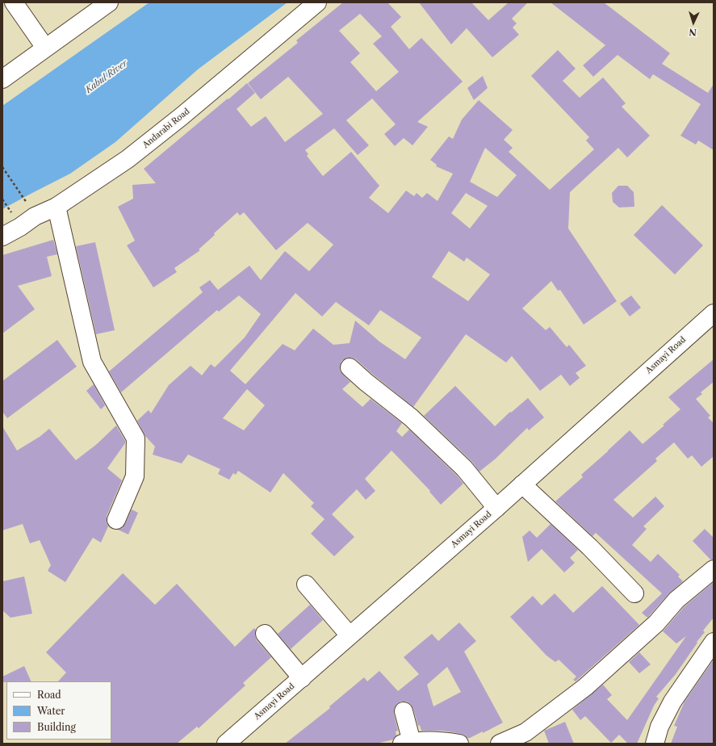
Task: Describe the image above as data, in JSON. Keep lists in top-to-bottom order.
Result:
{
  "streets": {
    "main road": ["Andarabi Road", "Asmayi Road"]
  },
  "water": ["Kabul River"],
  "legend": ["Road", "Water", "Building"],
  "north": "bottom"
}
